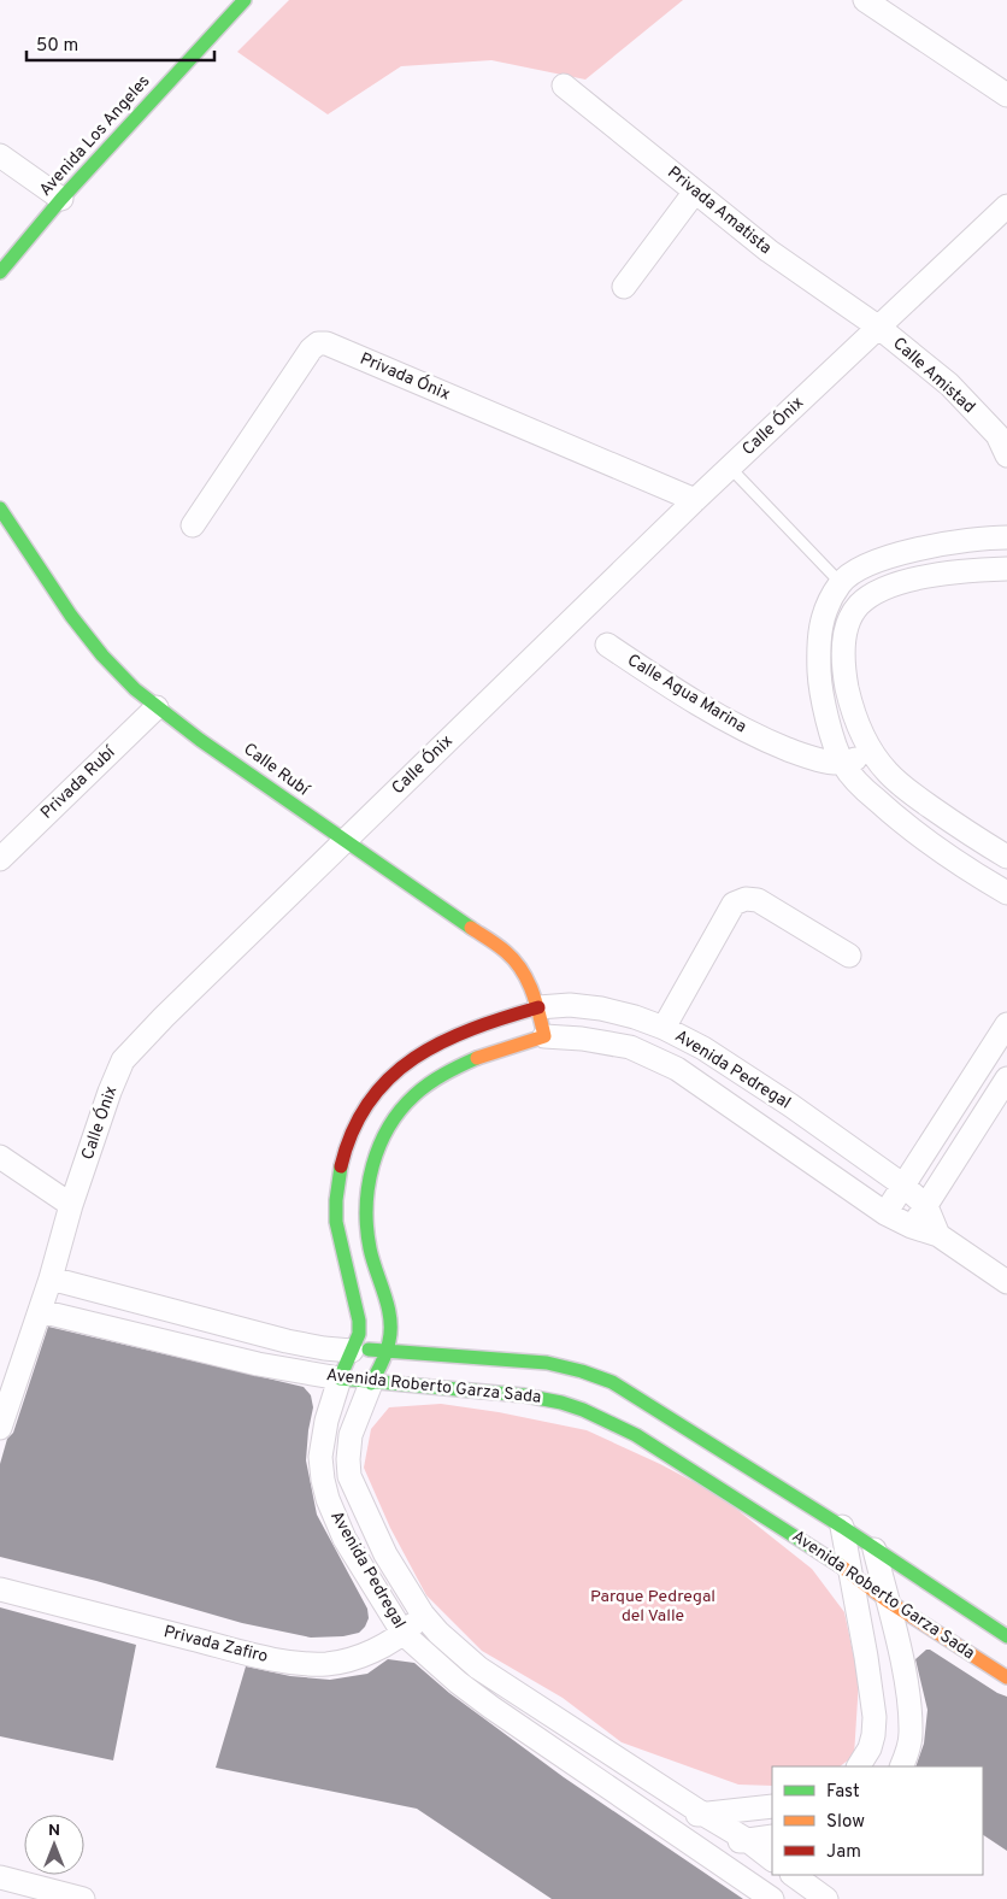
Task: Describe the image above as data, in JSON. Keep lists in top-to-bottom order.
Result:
{
  "streets": {
    "street": [
      "Avenida Los Angeles",
      "Privada Amatista",
      "Calle Amistad",
      "Privada Ónix",
      "Calle Ónix",
      "Calle Agua Marina",
      "Calle Rubí",
      "Privada Rubí",
      "Avenida Pedregal",
      "Avenida Roberto Garza Sada",
      "Privada Zafiro"
    ]
  },
  "crossings": [
    ["Privada Amatista", "Calle Amistad"],
    ["Privada Amatista", "Calle Ónix"],
    ["Calle Amistad", "Calle Ónix"],
    ["Privada Ónix", "Calle Ónix"],
    ["Calle Ónix", "Calle Rubí"],
    ["Calle Ónix", "Avenida Roberto Garza Sada"],
    ["Calle Rubí", "Privada Rubí"],
    ["Calle Rubí", "Avenida Pedregal"],
    ["Avenida Pedregal", "Avenida Roberto Garza Sada"],
    ["Avenida Pedregal", "Privada Zafiro"]
  ],
  "parks": ["Parque Pedregal del Valle"],
  "legend": ["Fast", "Slow", "Jam"],
  "scale_bar": "50 m",
  "north": "top"
}
